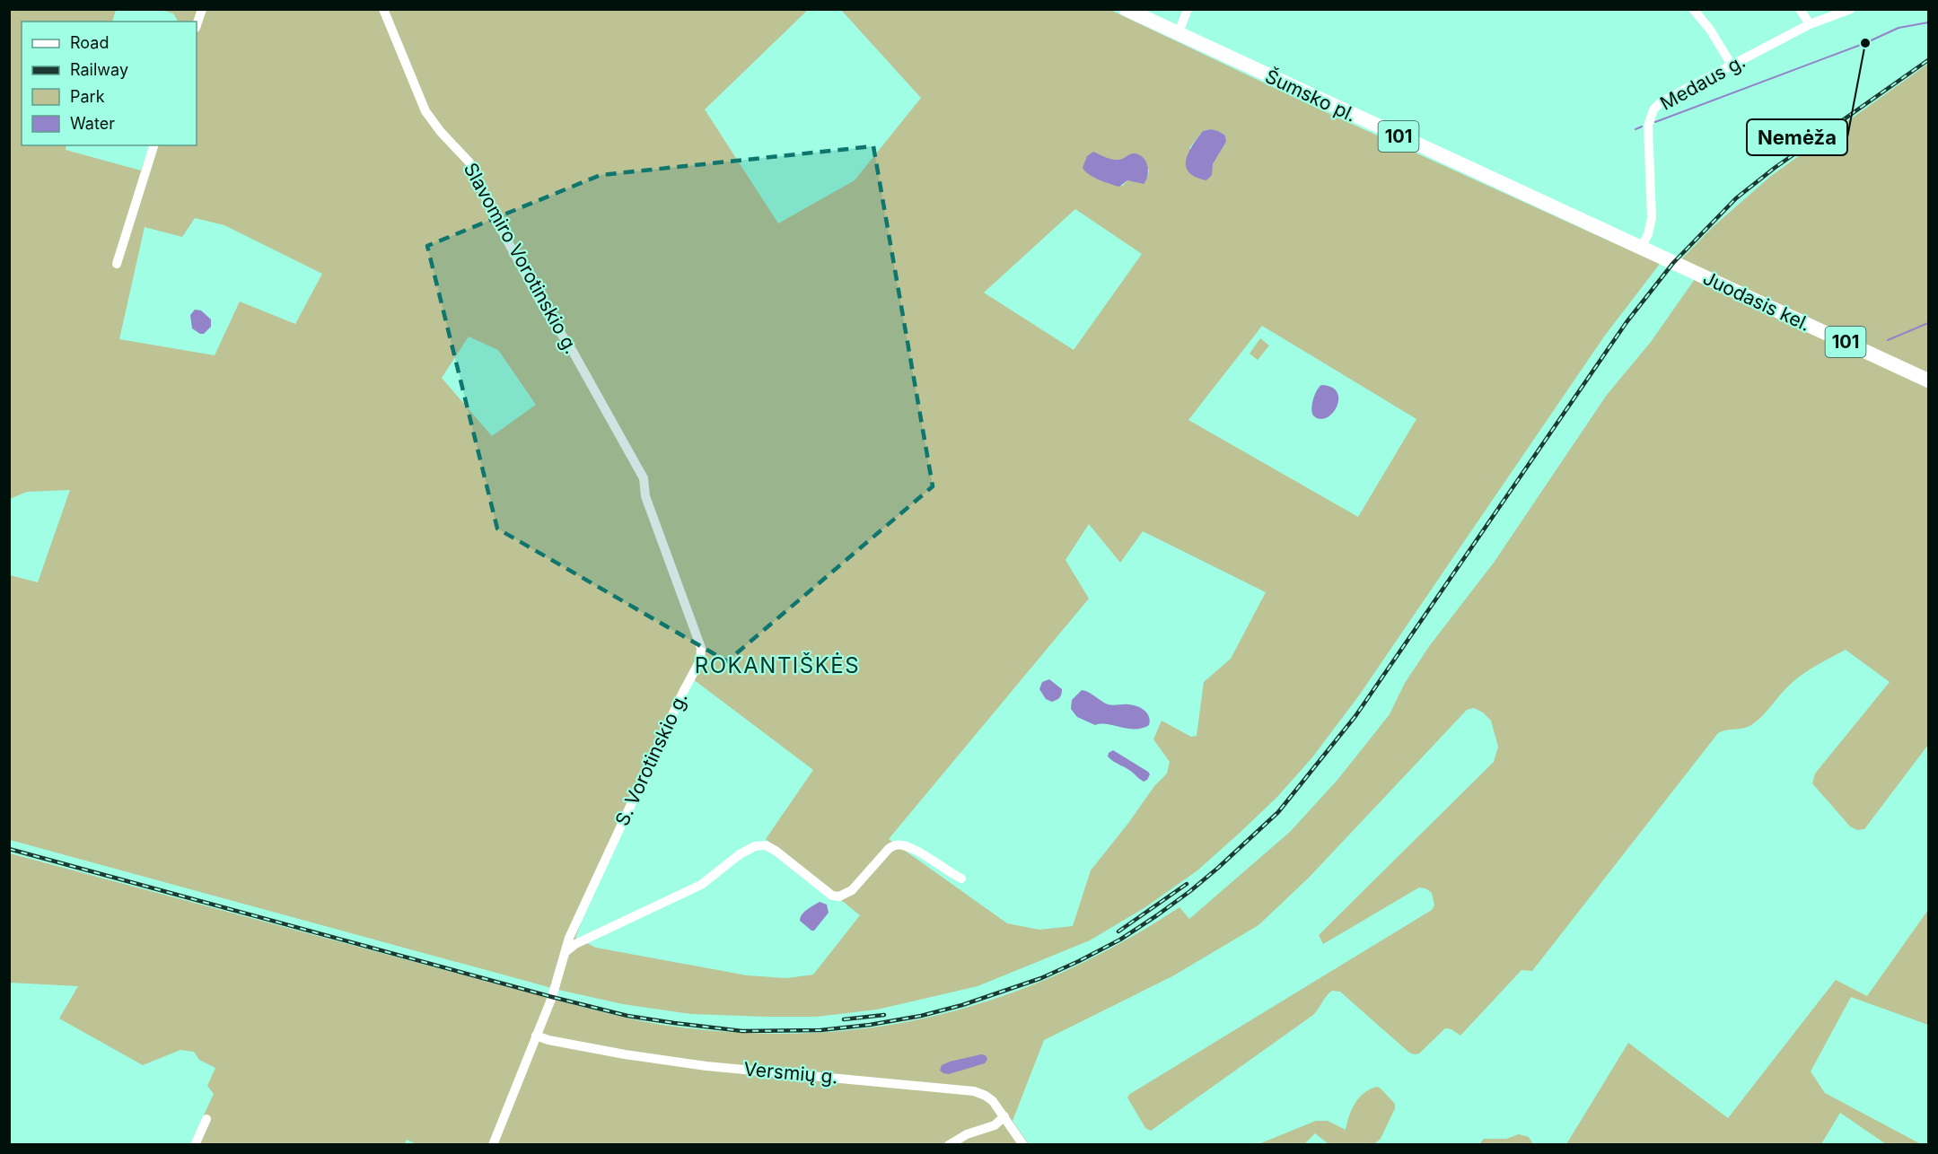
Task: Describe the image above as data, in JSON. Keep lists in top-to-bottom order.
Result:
{
  "streets": {
    "main road": ["Šumsko pl.", "101", "Juodasis kel."],
    "street": [
      "Medaus g.",
      "Slavomiro Vorotinskio g.",
      "S. Vorotinskio g.",
      "Versmių g."
    ]
  },
  "crossings": [
    ["Medaus g.", "Šumsko pl."],
    ["Šumsko pl.", "Juodasis kel."],
    ["Slavomiro Vorotinskio g.", "S. Vorotinskio g."],
    ["S. Vorotinskio g.", "Versmių g."]
  ],
  "districts": ["ROKANTIŠKĖS"],
  "places": ["Nemėža"],
  "legend": [
    "Road",
    "Railway",
    "Park",
    "Water"
  ]
}
